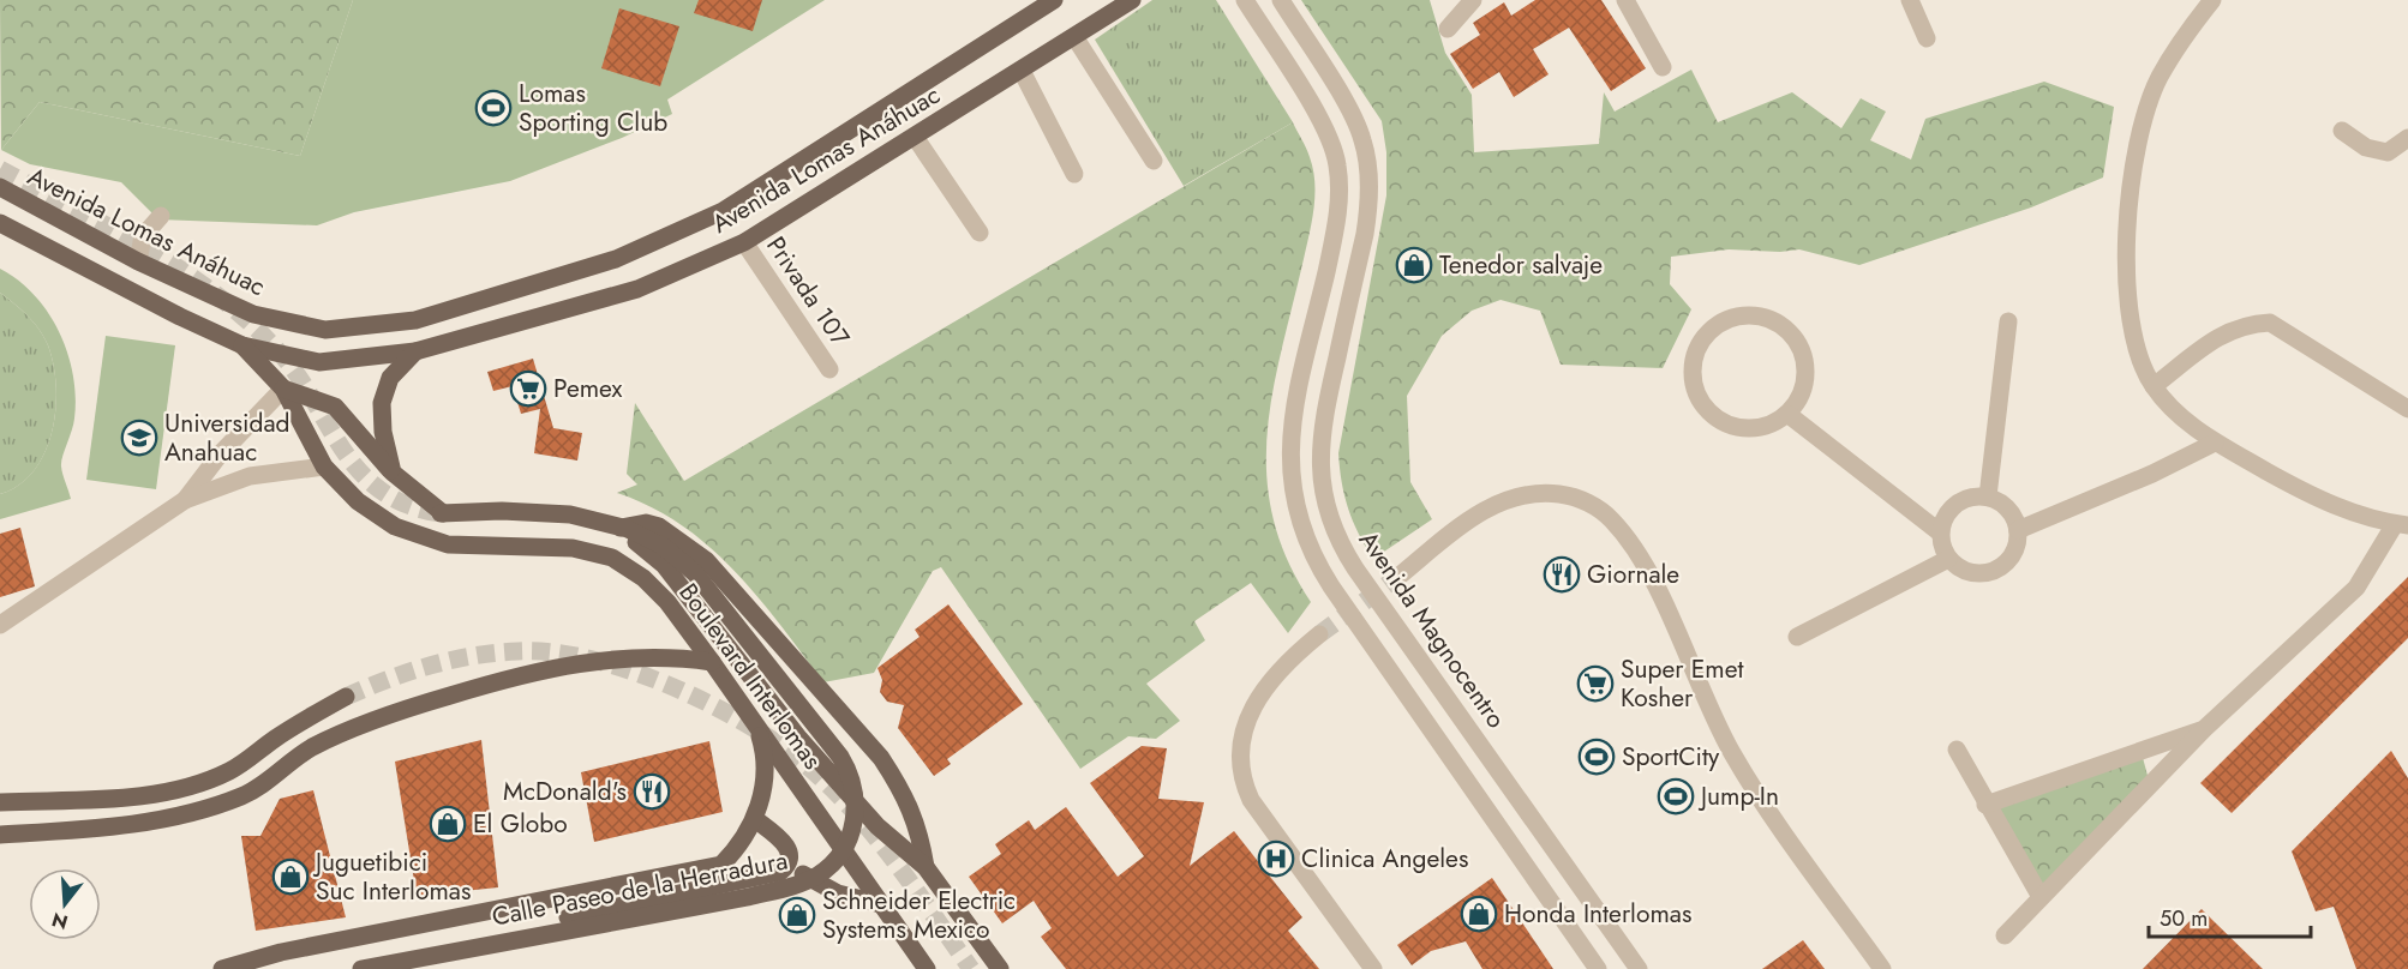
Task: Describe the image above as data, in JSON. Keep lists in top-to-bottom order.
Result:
{
  "streets": {
    "main road": ["Avenida Lomas Anáhuac", "Boulevard Interlomas", "Calle Paseo de la Herradura"],
    "street": ["Privada 107", "Avenida Magnocentro"]
  },
  "crossings": [
    ["Avenida Lomas Anáhuac", "Privada 107"],
    ["Avenida Lomas Anáhuac", "Boulevard Interlomas"],
    ["Boulevard Interlomas", "Calle Paseo de la Herradura"]
  ],
  "places": {
    "sports": ["Lomas Sporting Club", "SportCity", "Jump-In"],
    "shop": [
      "Tenedor salvaje",
      "El Globo",
      "Juguetibici Suc Interlomas",
      "Honda Interlomas",
      "Schneider Electric Systems Mexico"
    ],
    "supermarket": ["Pemex", "Super Emet Kosher"],
    "school or university": ["Universidad Anahuac"],
    "restaurant": ["Giornale", "McDonald's"],
    "hospital": ["Clinica Angeles"]
  },
  "scale_bar": "50 m",
  "north": "bottom"
}
